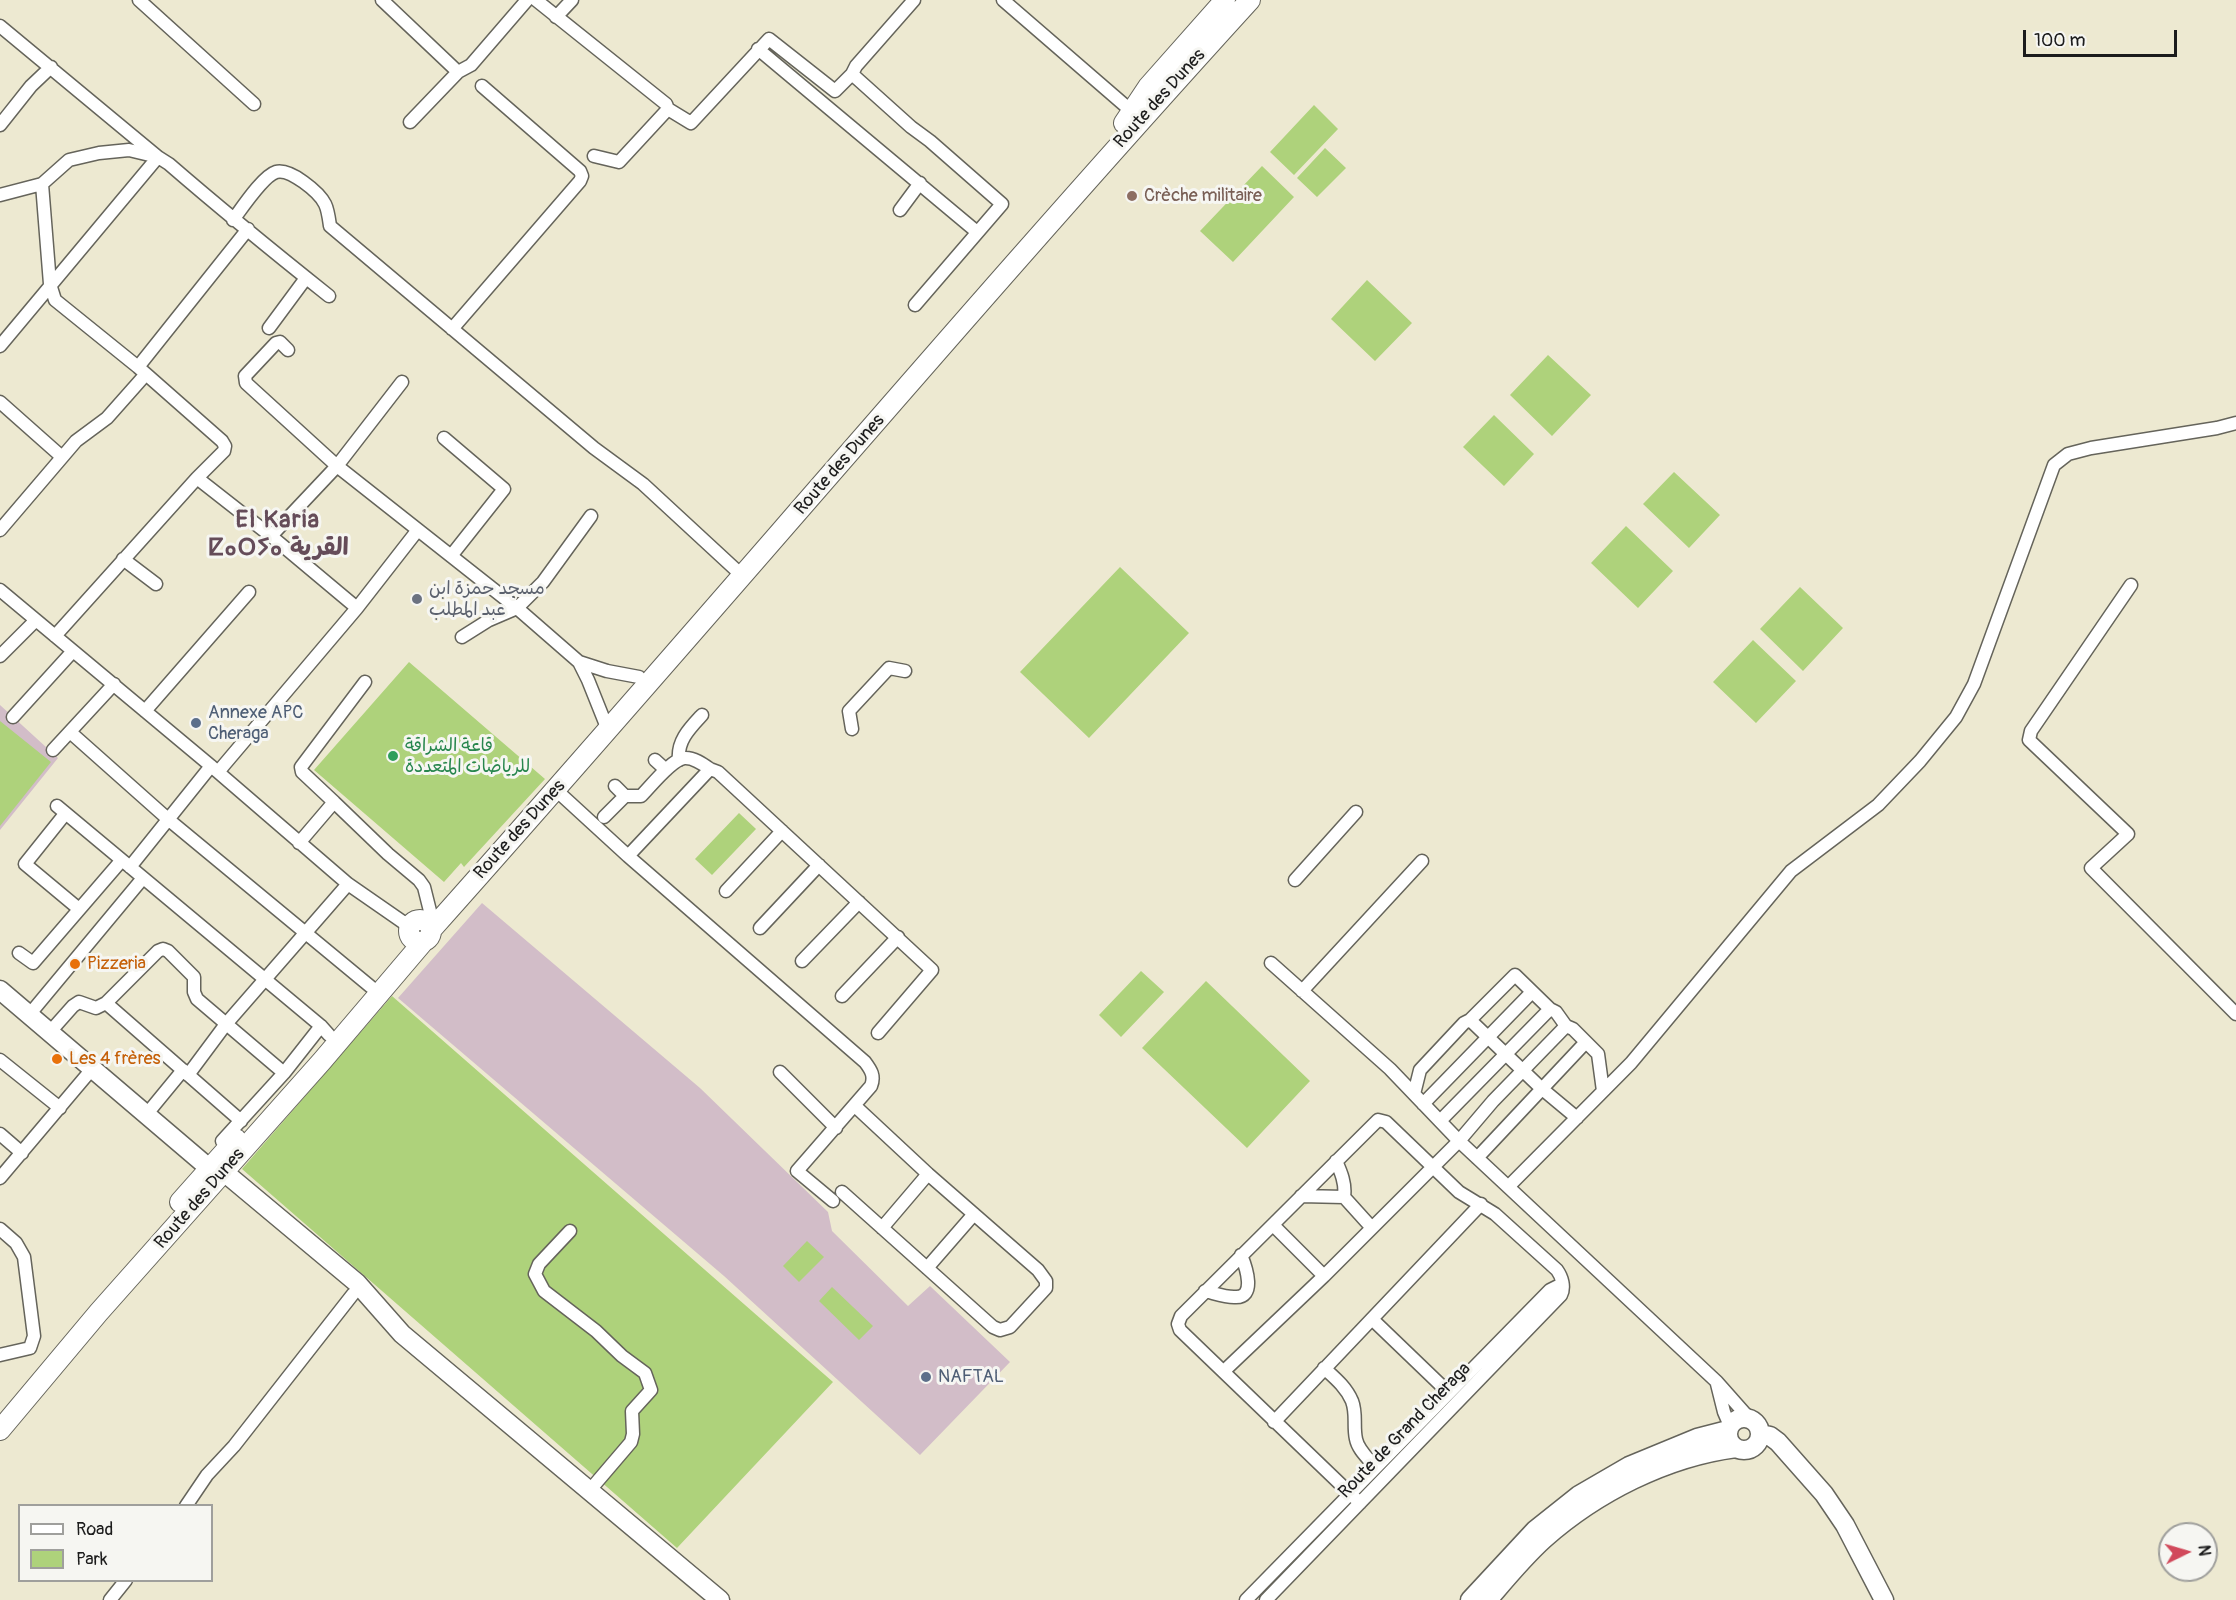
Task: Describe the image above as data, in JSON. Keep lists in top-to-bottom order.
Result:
{
  "streets": {
    "main road": ["Route des Dunes"],
    "street": ["Route de Grand Cheraga"]
  },
  "districts": ["El Karia ⵇⴰⵔⵢⴰ القرية"],
  "places": [
    "Crèche militaire",
    "مسجد حمزة ابن عبد المطلب",
    "Annexe APC Cheraga",
    "قاعة الشراقة للرياضات المتعددة",
    "Pizzeria",
    "Les 4 frères",
    "NAFTAL"
  ],
  "legend": ["Road", "Park"],
  "scale_bar": "100 m",
  "north": "right"
}
